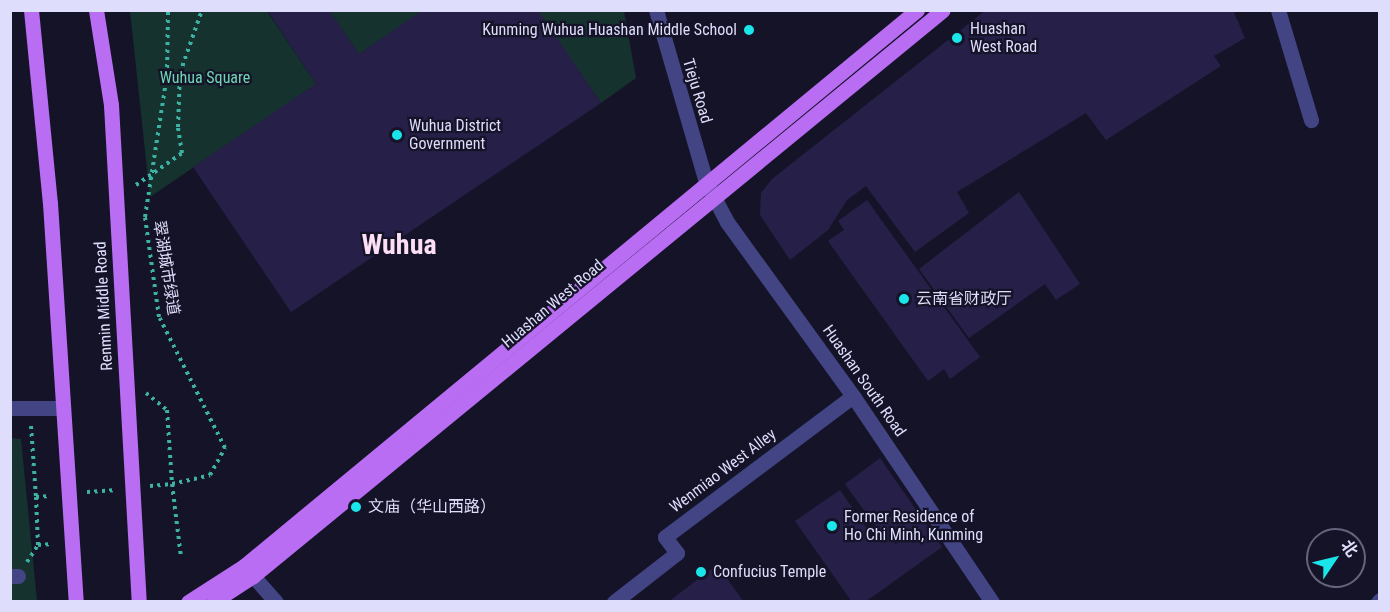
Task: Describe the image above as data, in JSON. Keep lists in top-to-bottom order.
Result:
{
  "streets": {
    "main road": ["Huashan West Road", "Renmin Middle Road"],
    "street": ["Tieju Road", "Huashan South Road", "Wenmiao West Alley"],
    "path": ["翠湖城市绿道"]
  },
  "crossings": [
    ["Tieju Road", "Huashan West Road"],
    ["Tieju Road", "Huashan South Road"],
    ["Huashan West Road", "Huashan South Road"],
    ["Huashan South Road", "Wenmiao West Alley"]
  ],
  "districts": ["Wuhua"],
  "parks": ["Wuhua Square"],
  "places": [
    "Kunming Wuhua Huashan Middle School",
    "Huashan West Road",
    "Wuhua District Government",
    "云南省财政厅",
    "文庙（华山西路）",
    "Former Residence of Ho Chi Minh, Kunming",
    "Confucius Temple"
  ],
  "north": "top right"
}
